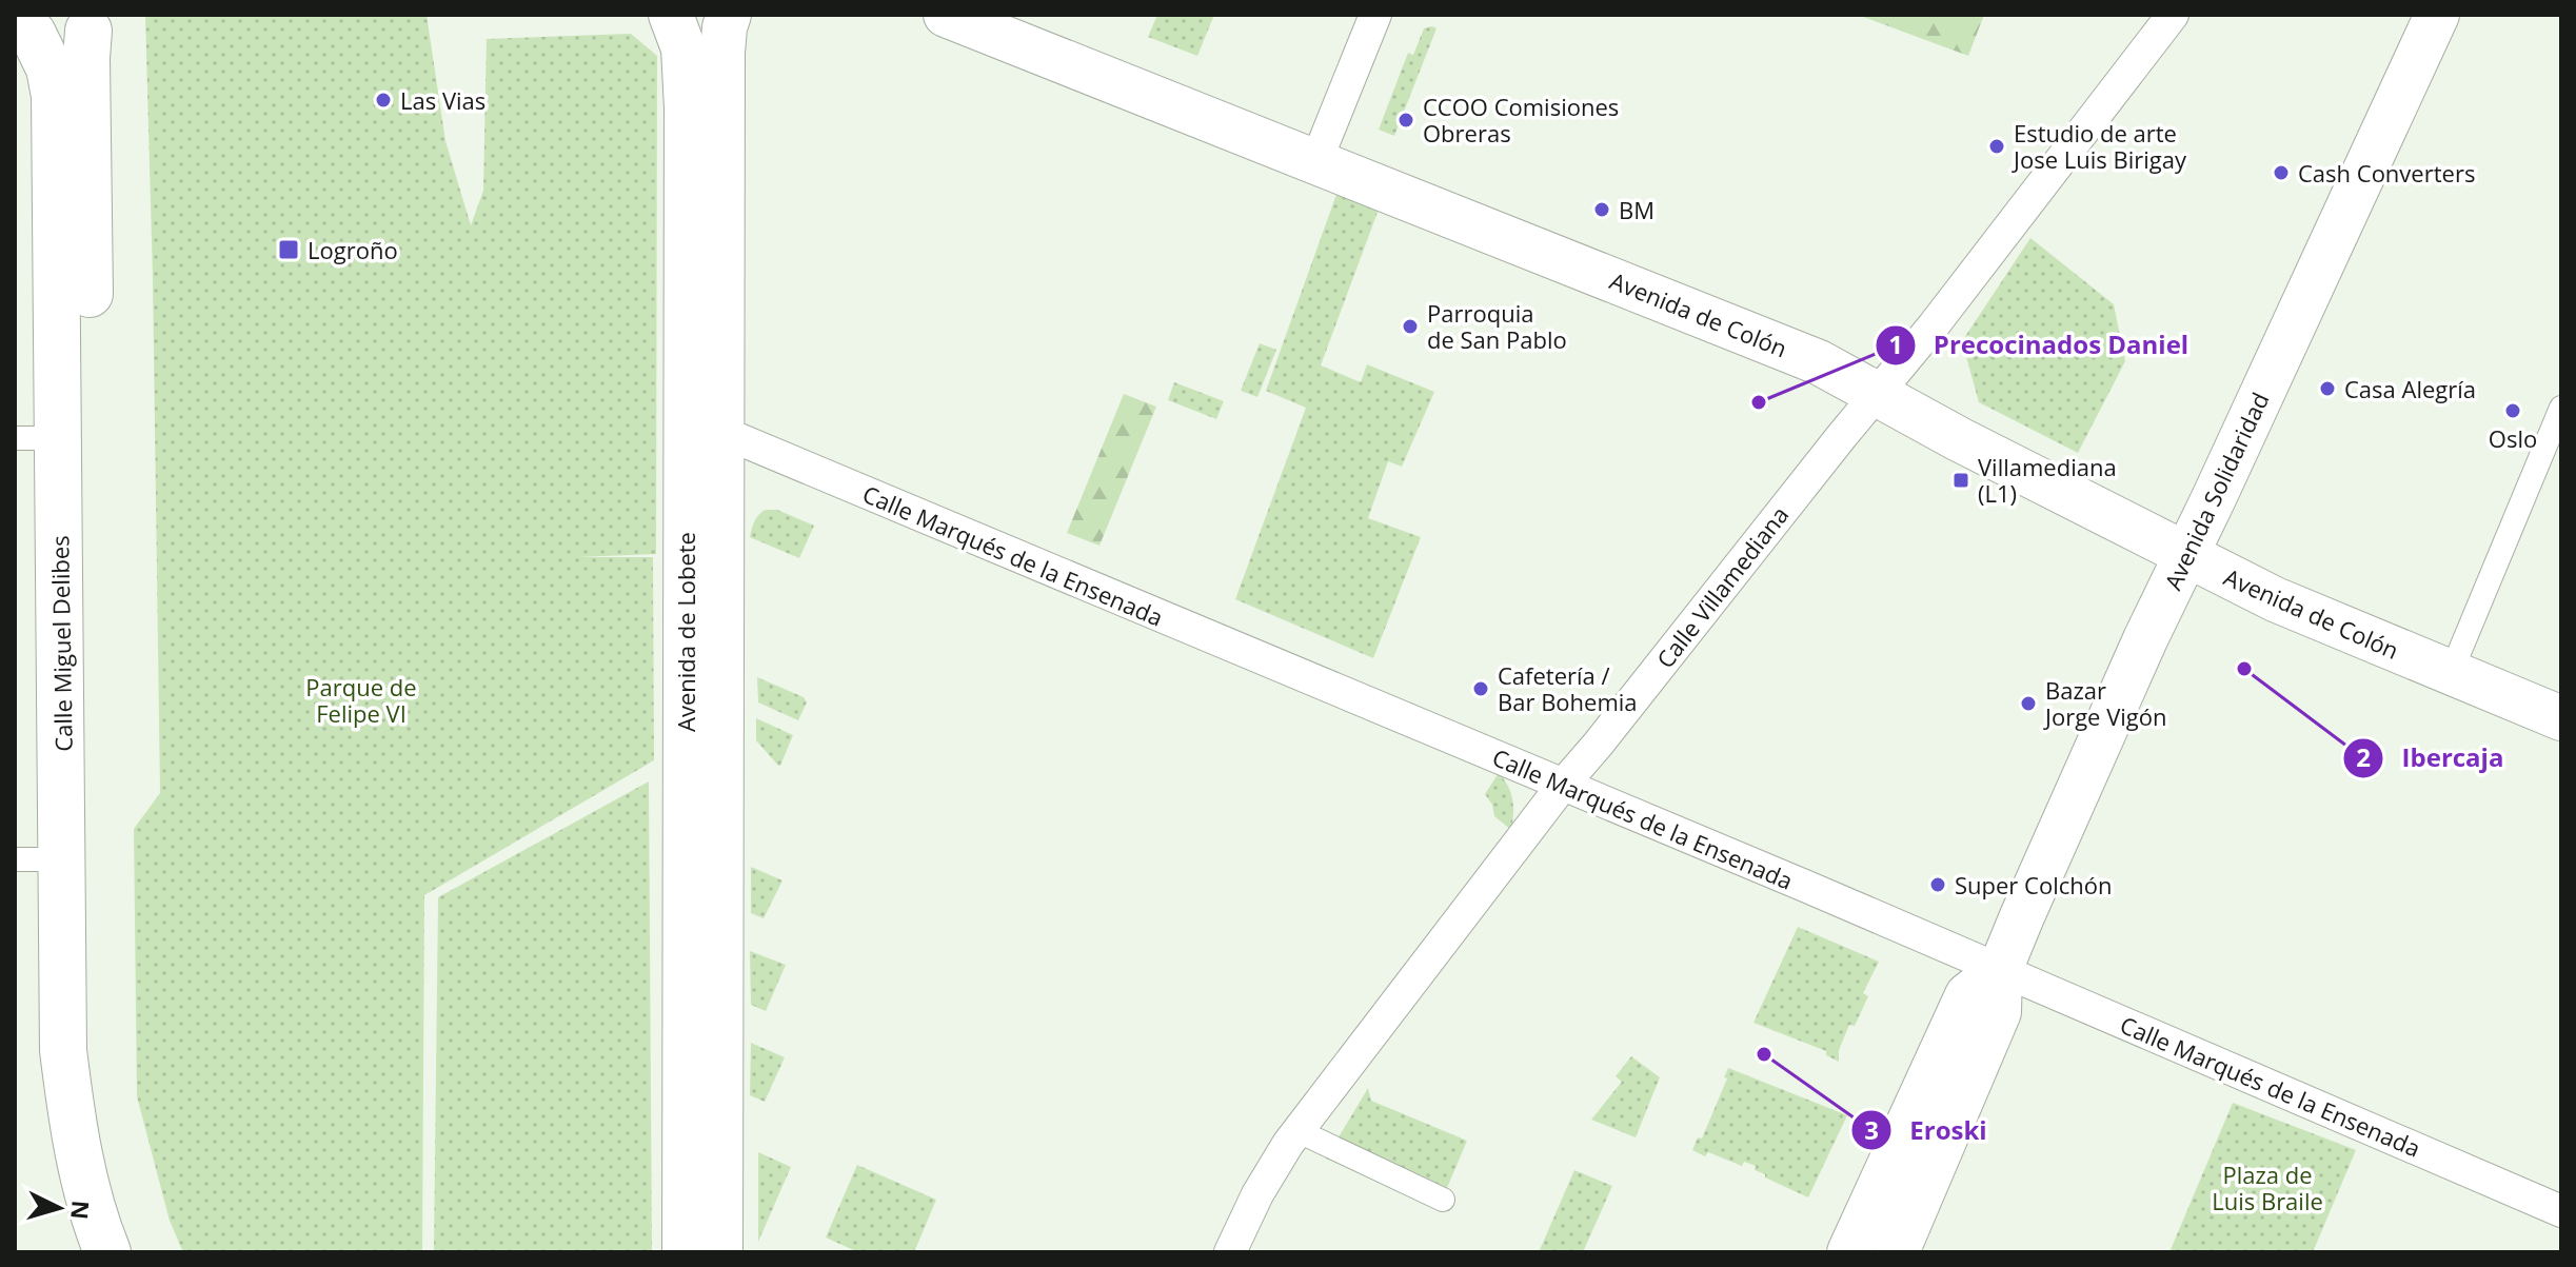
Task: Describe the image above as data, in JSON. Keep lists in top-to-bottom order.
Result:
{
  "streets": {
    "main road": [
      "Avenida de Colón",
      "Avenida Solidaridad",
      "Avenida de Lobete",
      "Calle Miguel Delibes"
    ],
    "street": ["Calle Marqués de la Ensenada", "Calle Villamediana"]
  },
  "crossings": [
    ["Avenida de Colón", "Avenida Solidaridad"],
    ["Avenida de Colón", "Calle Villamediana"],
    ["Avenida Solidaridad", "Calle Marqués de la Ensenada"],
    ["Calle Marqués de la Ensenada", "Calle Villamediana"],
    ["Calle Marqués de la Ensenada", "Avenida de Lobete"]
  ],
  "parks": ["Parque de Felipe VI", "Plaza de Luis Braile"],
  "places": {
    "other": [
      "Las Vias",
      "CCOO Comisiones Obreras",
      "Estudio de arte Jose Luis Birigay",
      "Cash Converters",
      "BM",
      "Parroquia de San Pablo",
      "Casa Alegría",
      "Precocinados Daniel",
      "Oslo",
      "Ibercaja",
      "Cafetería / Bar Bohemia",
      "Bazar Jorge Vigón",
      "Super Colchón",
      "Eroski"
    ],
    "transit": ["Logroño", "Villamediana (L1)"]
  },
  "north": "right"
}
